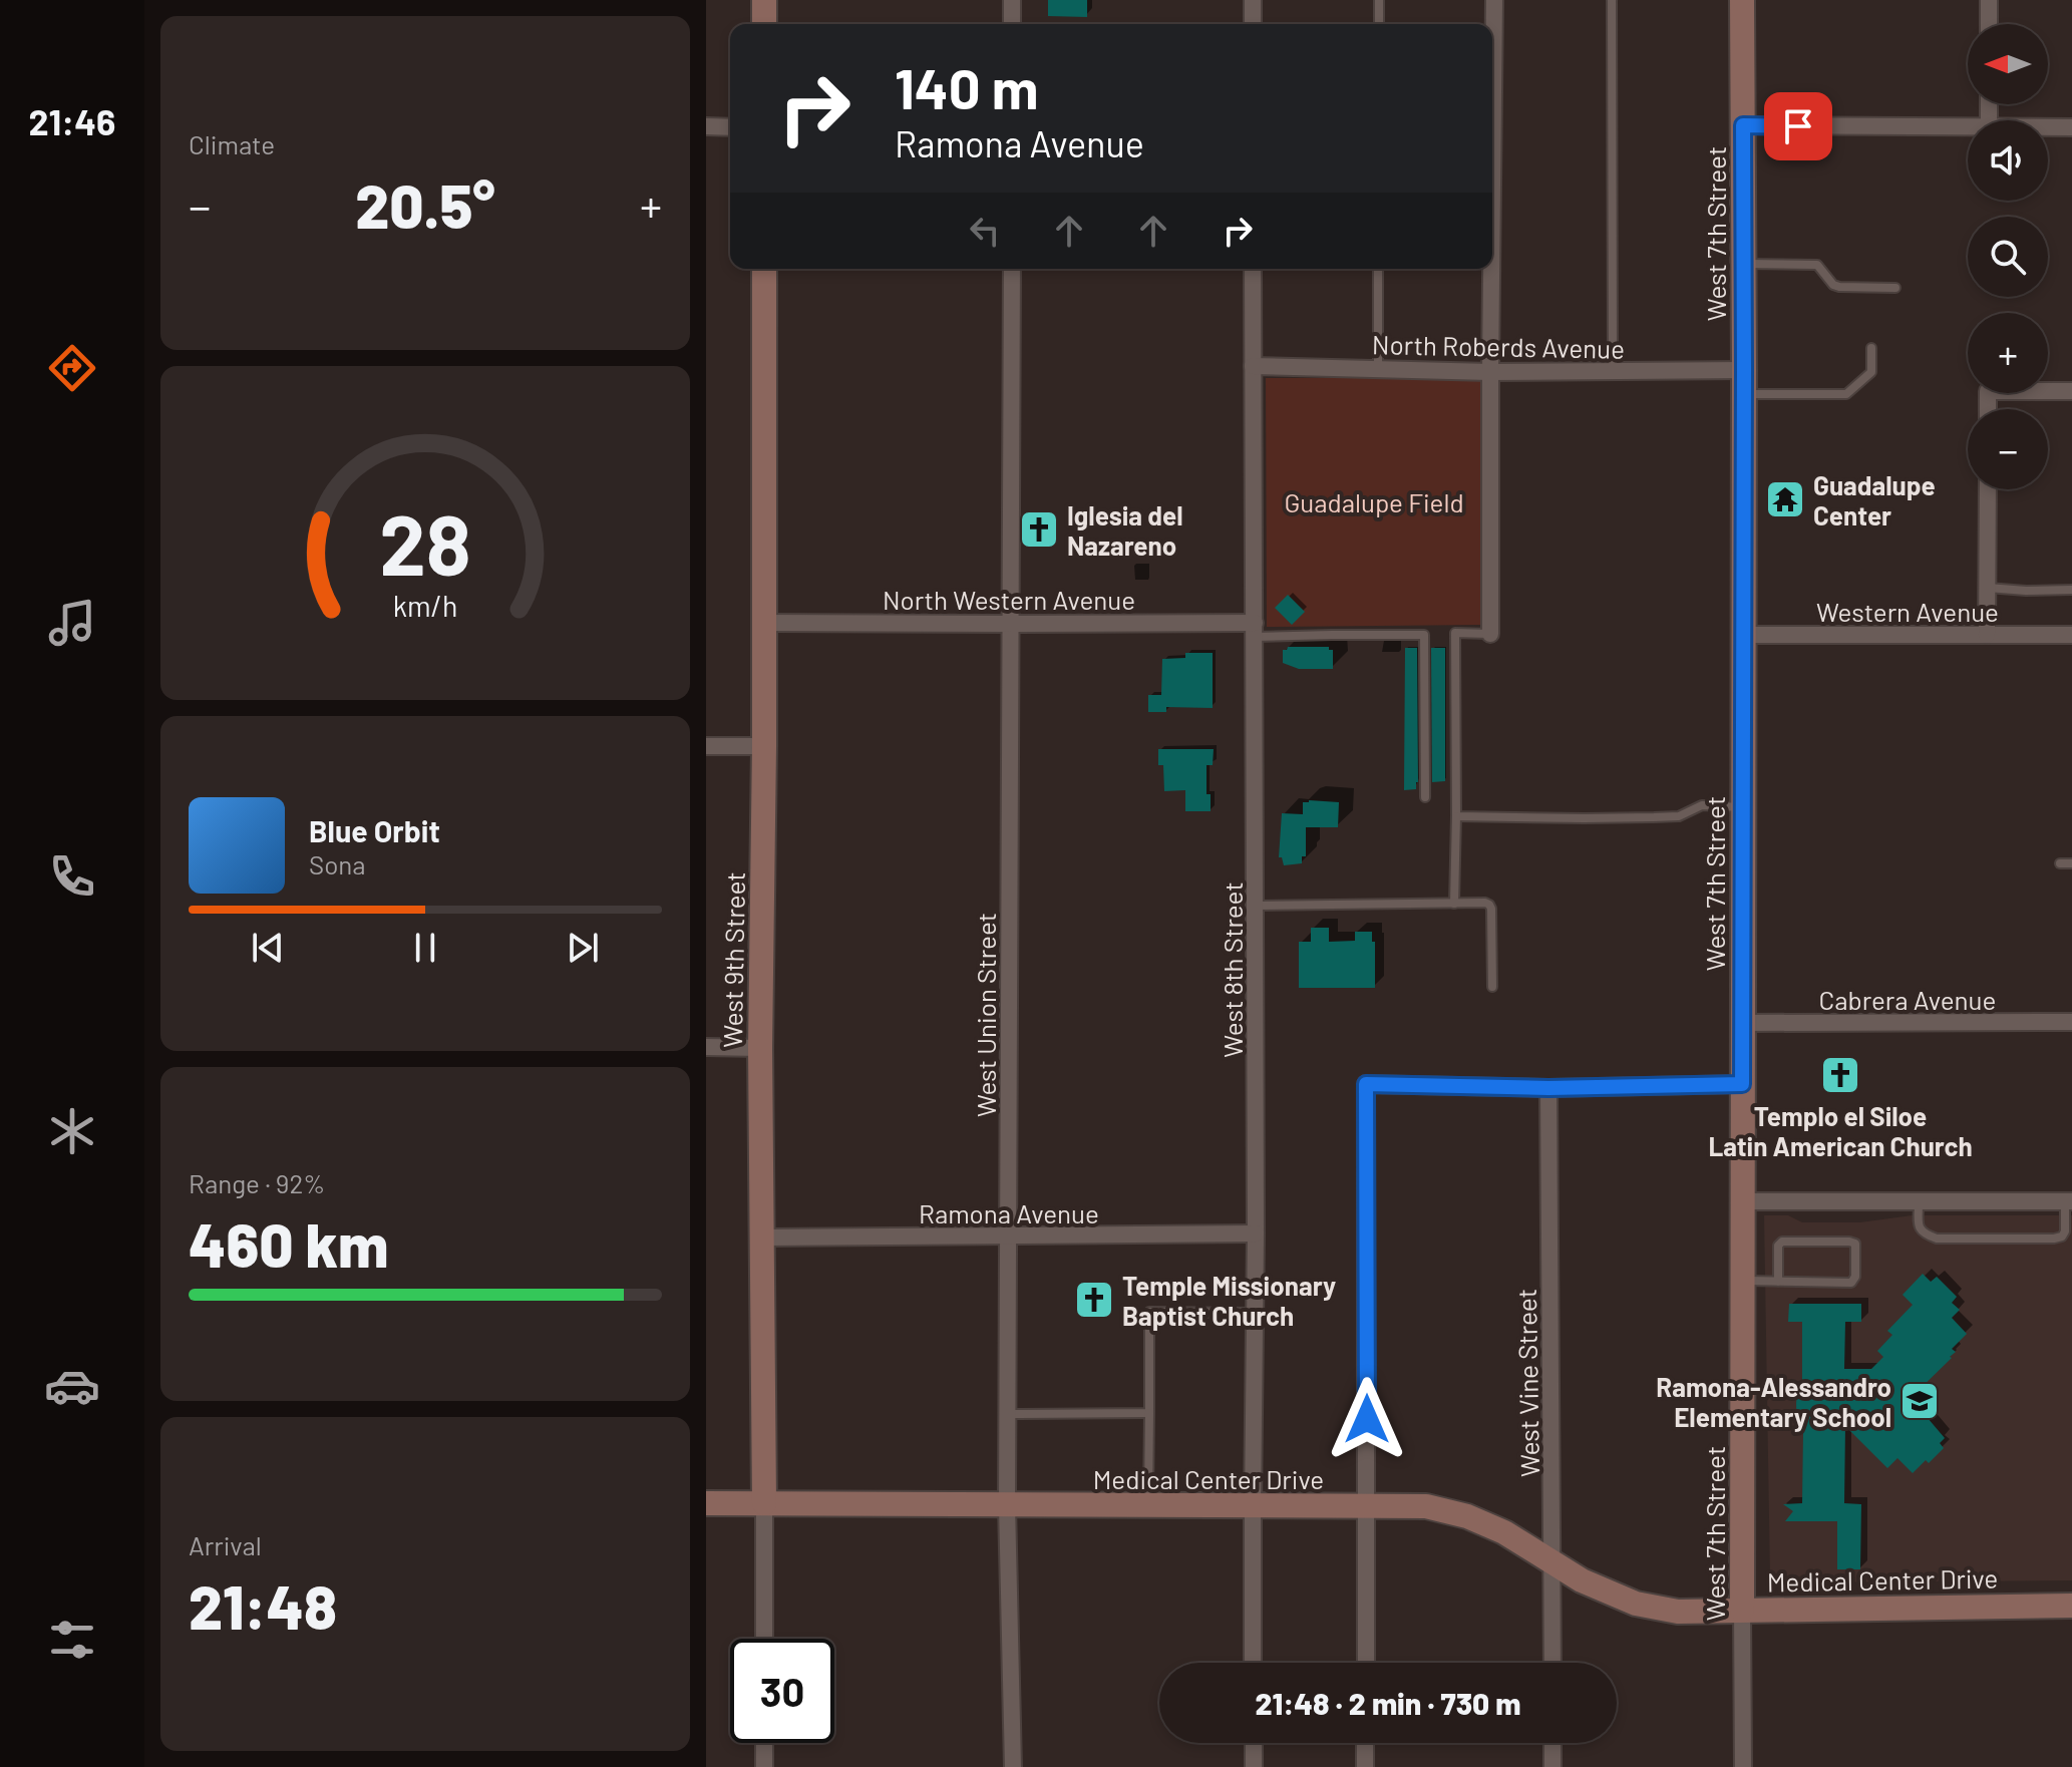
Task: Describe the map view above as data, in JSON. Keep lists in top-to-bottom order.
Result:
{
  "streets": {
    "street": [
      "West 7th Street",
      "North Roberds Avenue",
      "North Western Avenue",
      "Western Avenue",
      "West 9th Street",
      "West 8th Street",
      "Cabrera Avenue",
      "West Union Street",
      "Ramona Avenue",
      "West Vine Street",
      "Medical Center Drive"
    ]
  },
  "crossings": [
    ["West 7th Street", "North Roberds Avenue"],
    ["West 7th Street", "Western Avenue"],
    ["West 7th Street", "Cabrera Avenue"],
    ["West 7th Street", "Medical Center Drive"],
    ["North Roberds Avenue", "West 8th Street"],
    ["North Western Avenue", "West 9th Street"],
    ["North Western Avenue", "West 8th Street"],
    ["North Western Avenue", "West Union Street"],
    ["West 9th Street", "Ramona Avenue"],
    ["West 9th Street", "Medical Center Drive"],
    ["West 8th Street", "Ramona Avenue"],
    ["West 8th Street", "Medical Center Drive"],
    ["West Union Street", "Ramona Avenue"],
    ["West Union Street", "Medical Center Drive"],
    ["West Vine Street", "Medical Center Drive"]
  ],
  "parks": ["Guadalupe Field"],
  "places": {
    "temple": ["Guadalupe Center"],
    "church": ["Iglesia del Nazareno", "Templo el Siloe Latin American Church", "Temple Missionary Baptist Church"],
    "school or university": ["Ramona-Alessandro Elementary School"]
  },
  "north": "left",
  "page": {
    "tabs": "21:46",
    "tile": [
      "Climate",
      ["Range · 92%", "460 km"],
      ["Arrival", "21:48"]
    ],
    "map_buttons": ["+", "−"],
    "turn": ["140 m", "Ramona Avenue"],
    "heat": ["−", "20.5°", "+"],
    "song": ["Blue Orbit", "Sona"],
    "limit": "30",
    "trip": "21:48 · 2 min · 730 m",
    "gauge": ["28", "km/h"]
  }
}
